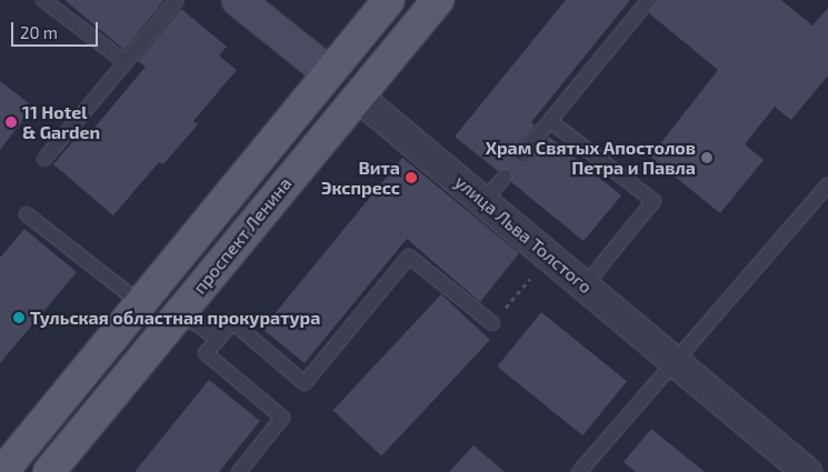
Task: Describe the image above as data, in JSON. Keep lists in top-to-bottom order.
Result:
{
  "streets": {
    "main road": ["улица Льва Толстого", "проспект Ленина"]
  },
  "crossings": [
    ["улица Льва Толстого", "проспект Ленина"]
  ],
  "places": [
    "11 Hotel & Garden",
    "Храм Святых Апостолов Петра и Павла",
    "Вита Экспресс",
    "Тульская областная прокуратура"
  ],
  "scale_bar": "20 m"
}
